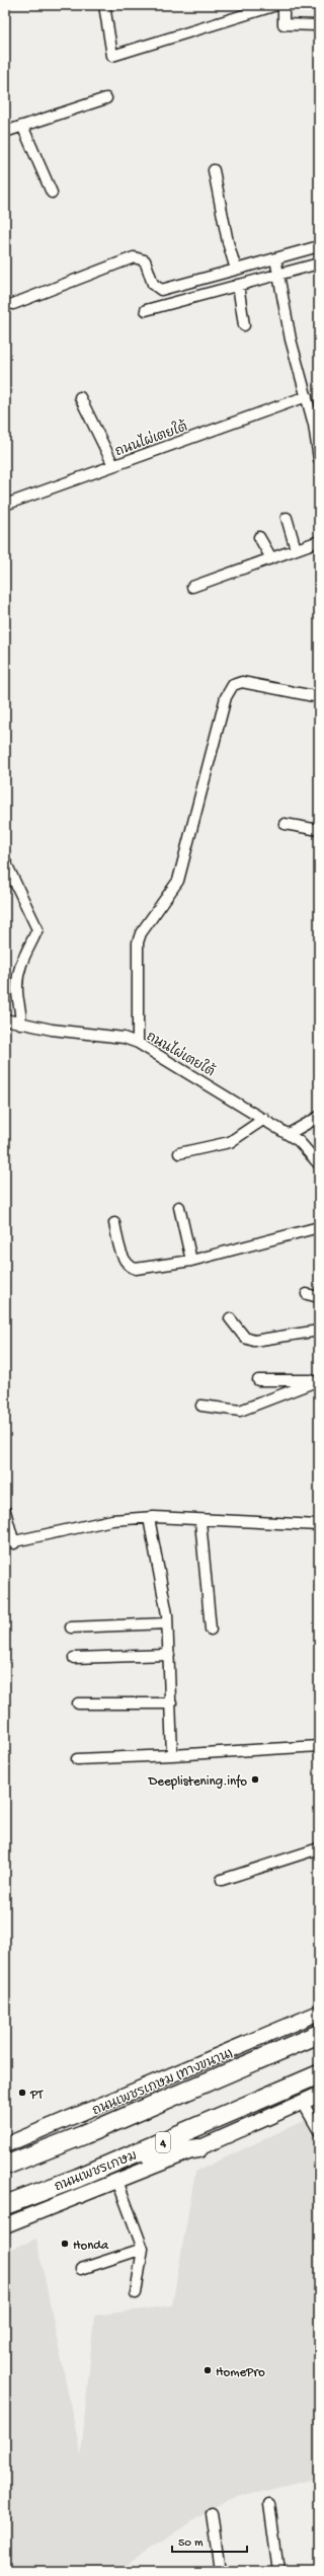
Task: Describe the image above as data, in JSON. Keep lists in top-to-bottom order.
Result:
{
  "streets": {
    "highway": ["4", "ถนนเพชรเกษม"],
    "main road": ["ถนนเพชรเกษม (ทางขนาน)"],
    "street": ["ถนนไผ่เตยใต้"]
  },
  "places": [
    "Deeplistening.info",
    "PT",
    "Honda",
    "HomePro"
  ],
  "scale_bar": "50 m"
}
